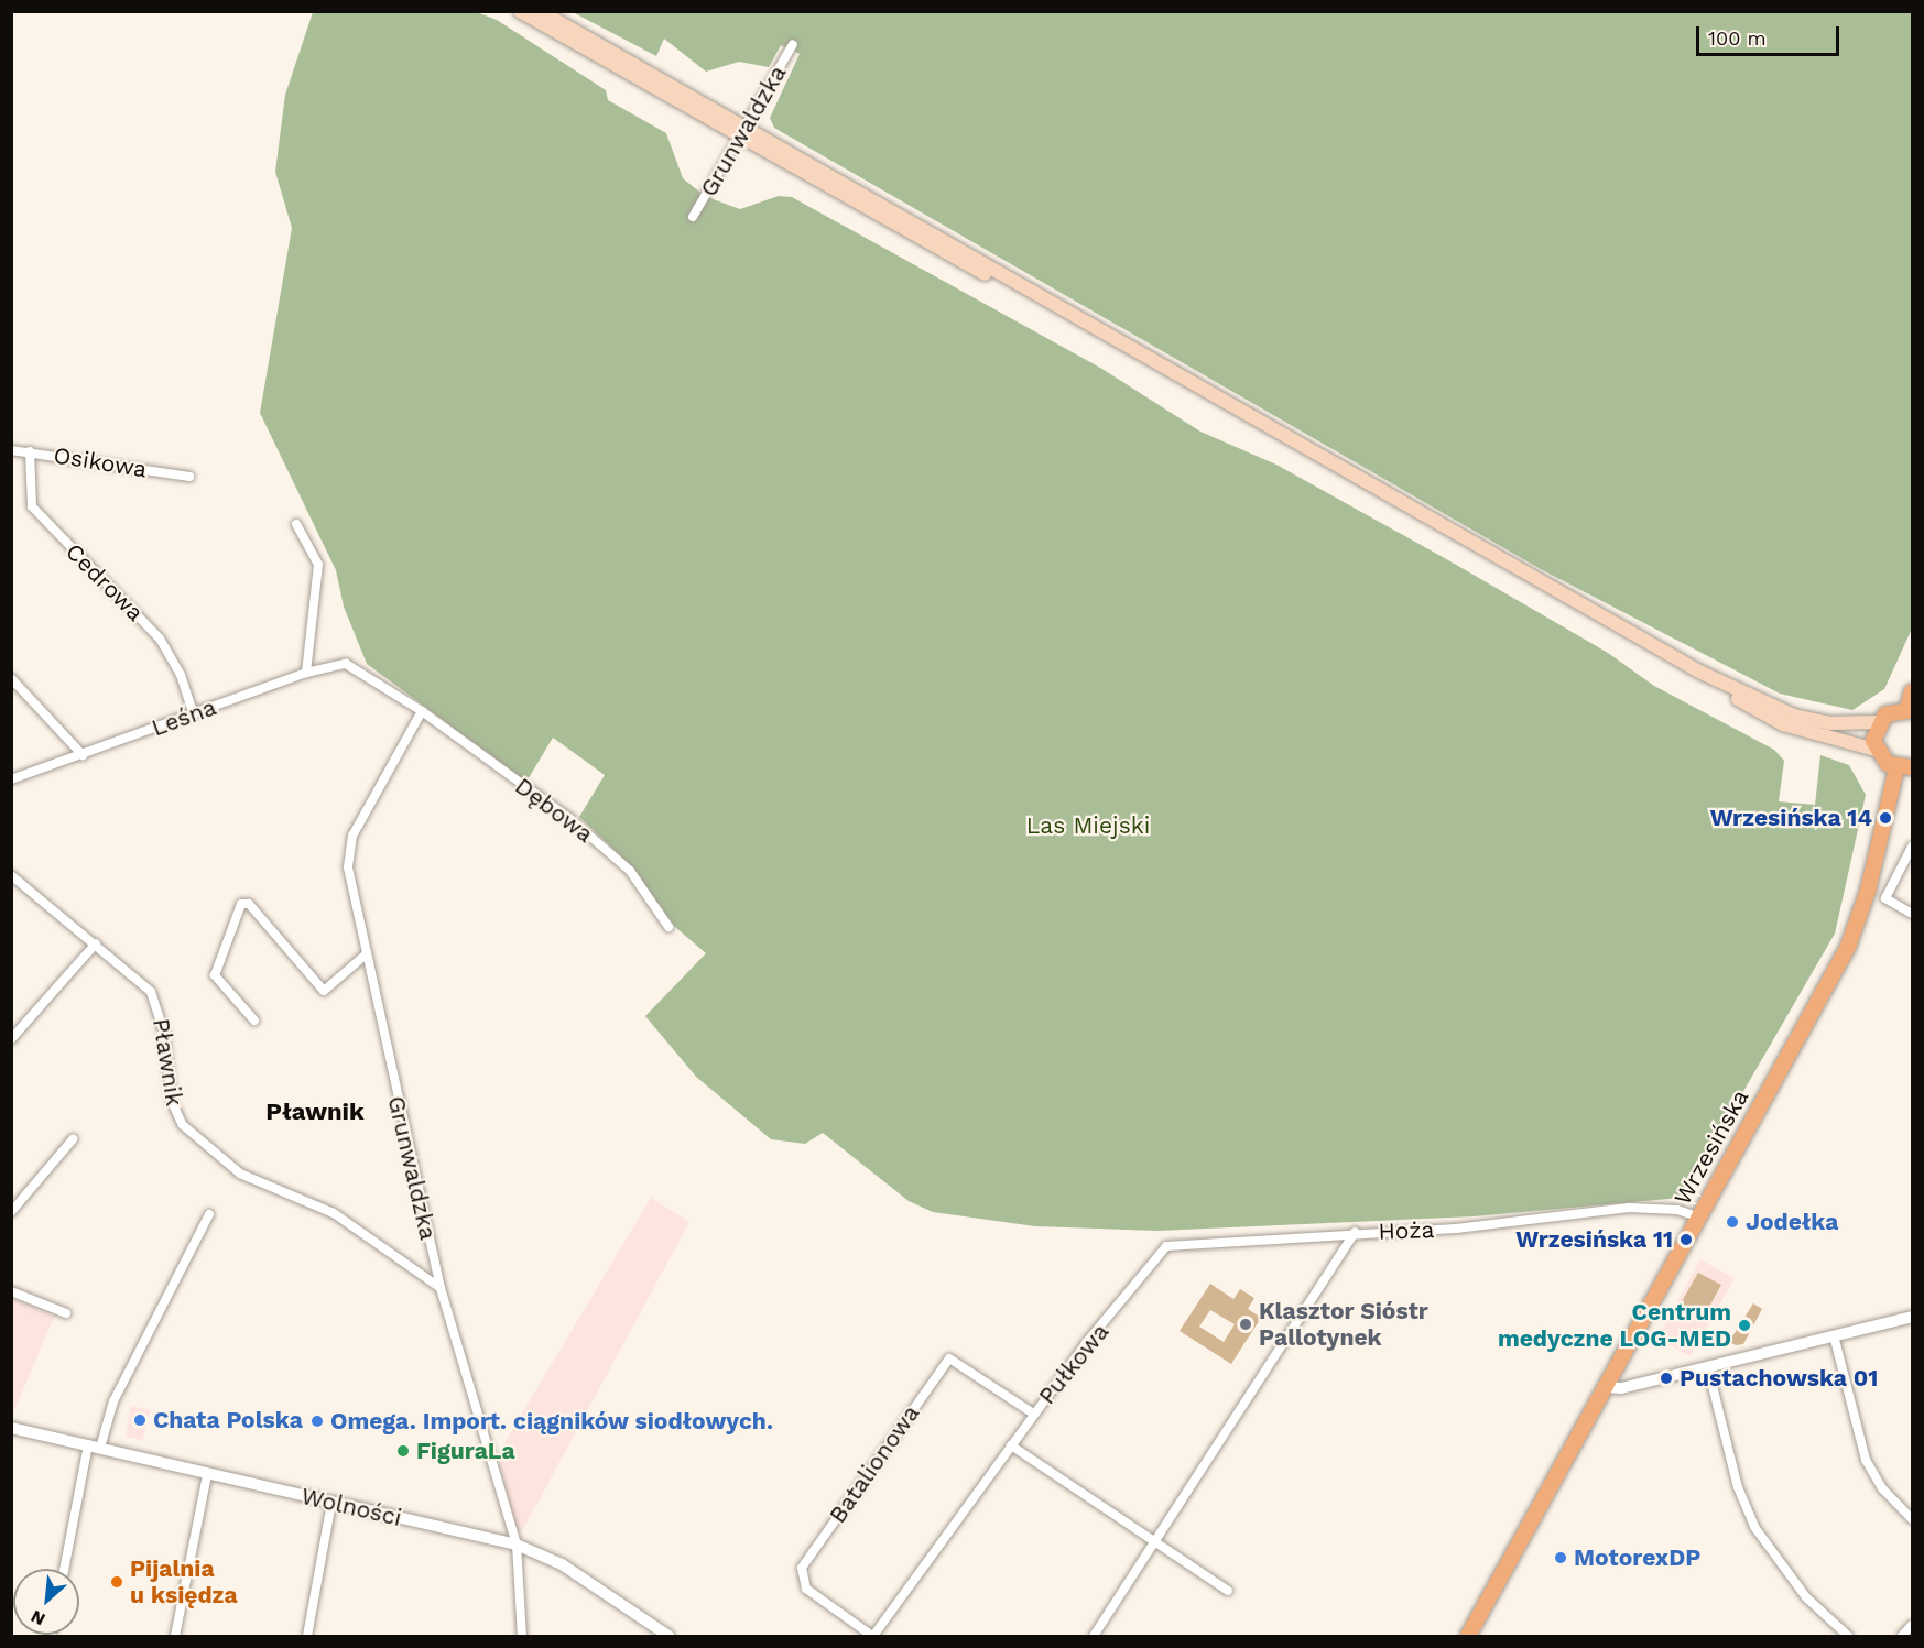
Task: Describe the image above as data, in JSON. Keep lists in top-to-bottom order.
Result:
{
  "streets": {
    "main road": ["Wrzesińska"],
    "street": [
      "Grunwaldzka",
      "Osikowa",
      "Cedrowa",
      "Leśna",
      "Dębowa",
      "Pławnik",
      "Hoża",
      "Pułkowa",
      "Batalionowa",
      "Wolności"
    ]
  },
  "crossings": [
    ["Grunwaldzka", "Dębowa"],
    ["Grunwaldzka", "Pławnik"],
    ["Grunwaldzka", "Wolności"],
    ["Osikowa", "Cedrowa"],
    ["Cedrowa", "Leśna"],
    ["Leśna", "Dębowa"],
    ["Wrzesińska", "Hoża"],
    ["Hoża", "Pułkowa"],
    ["Pułkowa", "Batalionowa"]
  ],
  "districts": ["Pławnik"],
  "parks": ["Las Miejski"],
  "places": [
    "Wrzesińska 14",
    "Jodełka",
    "Wrzesińska 11",
    "Klasztor Sióstr Pallotynek",
    "Centrum medyczne LOG-MED",
    "Pustachowska 01",
    "Chata Polska",
    "Omega. Import. ciągników siodłowych.",
    "FiguraLa",
    "MotorexDP",
    "Pijalnia u księdza"
  ],
  "scale_bar": "100 m",
  "north": "bottom left"
}
